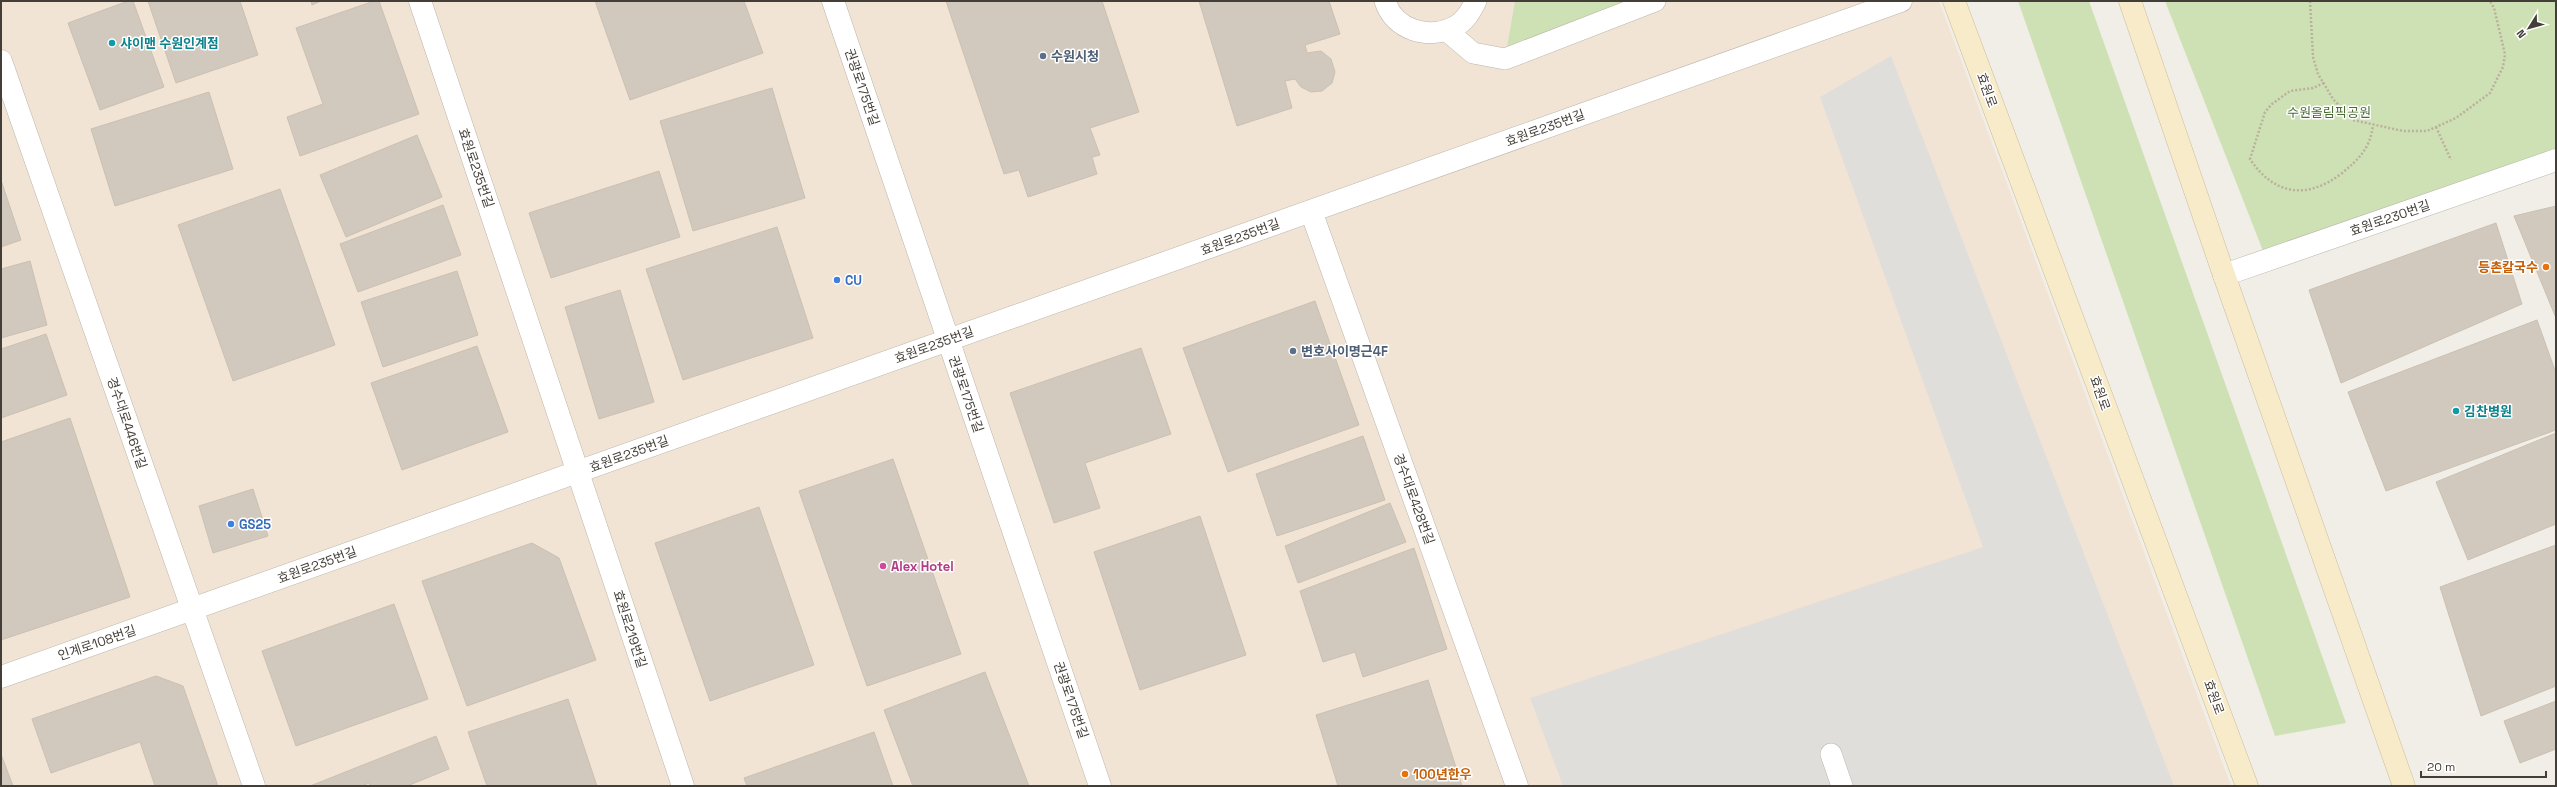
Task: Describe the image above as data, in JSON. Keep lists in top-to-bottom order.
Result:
{
  "streets": {
    "street": [
      "권광로175번길",
      "효원로",
      "효원로235번길",
      "효원로230번길",
      "경수대로446번길",
      "경수대로428번길",
      "효원로219번길",
      "인계로108번길"
    ]
  },
  "crossings": [
    ["권광로175번길", "효원로235번길"],
    ["효원로235번길", "경수대로446번길"],
    ["효원로235번길", "경수대로428번길"],
    ["효원로235번길", "효원로219번길"],
    ["효원로235번길", "인계로108번길"],
    ["경수대로446번길", "인계로108번길"]
  ],
  "parks": ["수원올림픽공원"],
  "places": [
    "샤이맨 수원인계점",
    "수원시청",
    "등촌칼국수",
    "CU",
    "변호사이명근4F",
    "김찬병원",
    "GS25",
    "Alex Hotel",
    "100년한우"
  ],
  "scale_bar": "20 m",
  "north": "bottom left"
}
